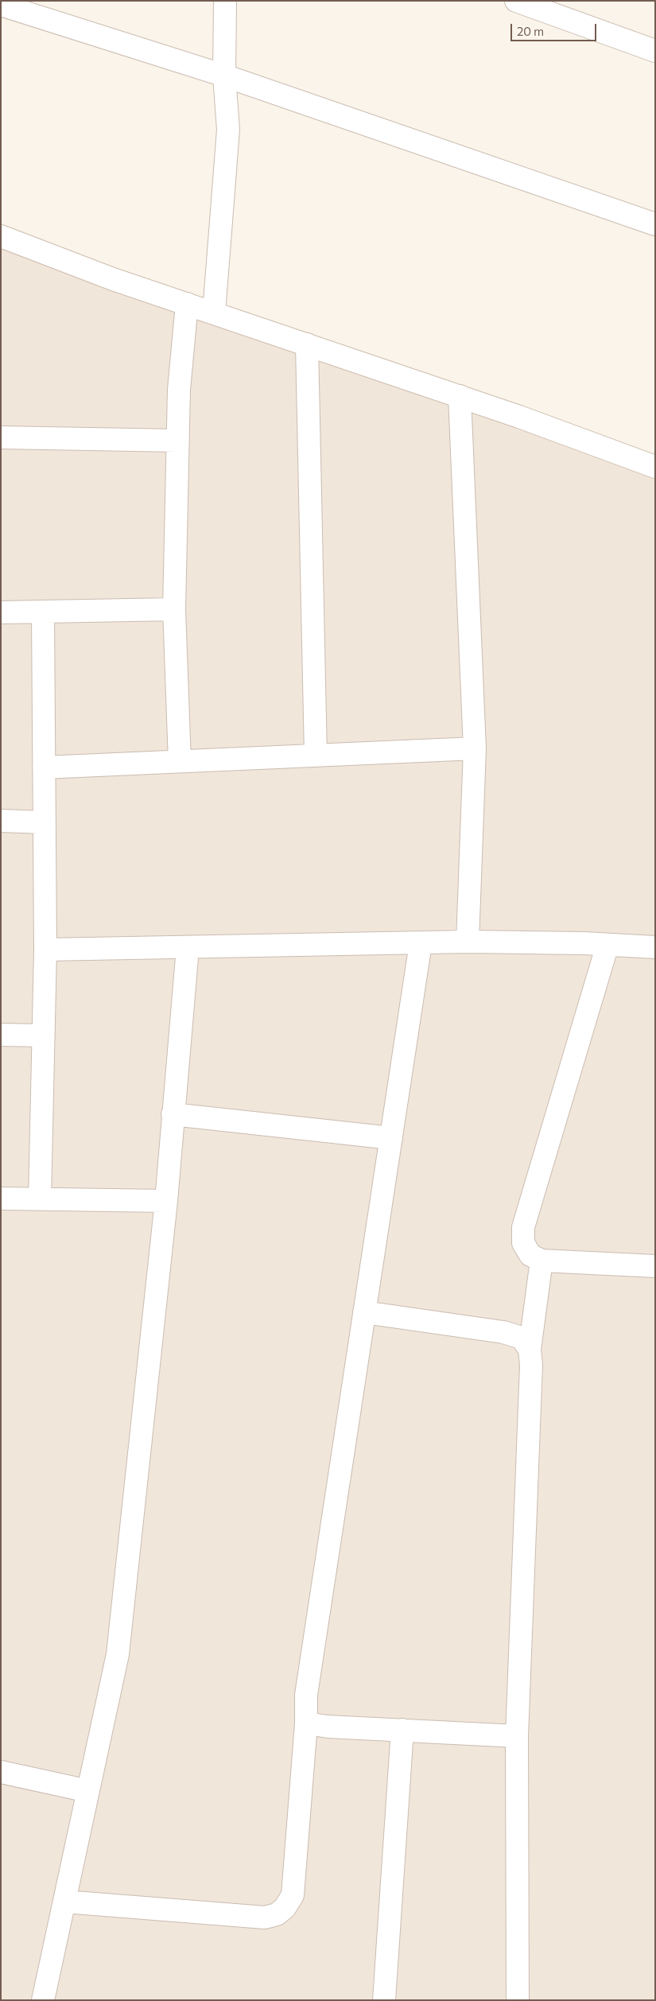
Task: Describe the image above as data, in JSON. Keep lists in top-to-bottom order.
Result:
{
  "scale_bar": "20 m"
}
